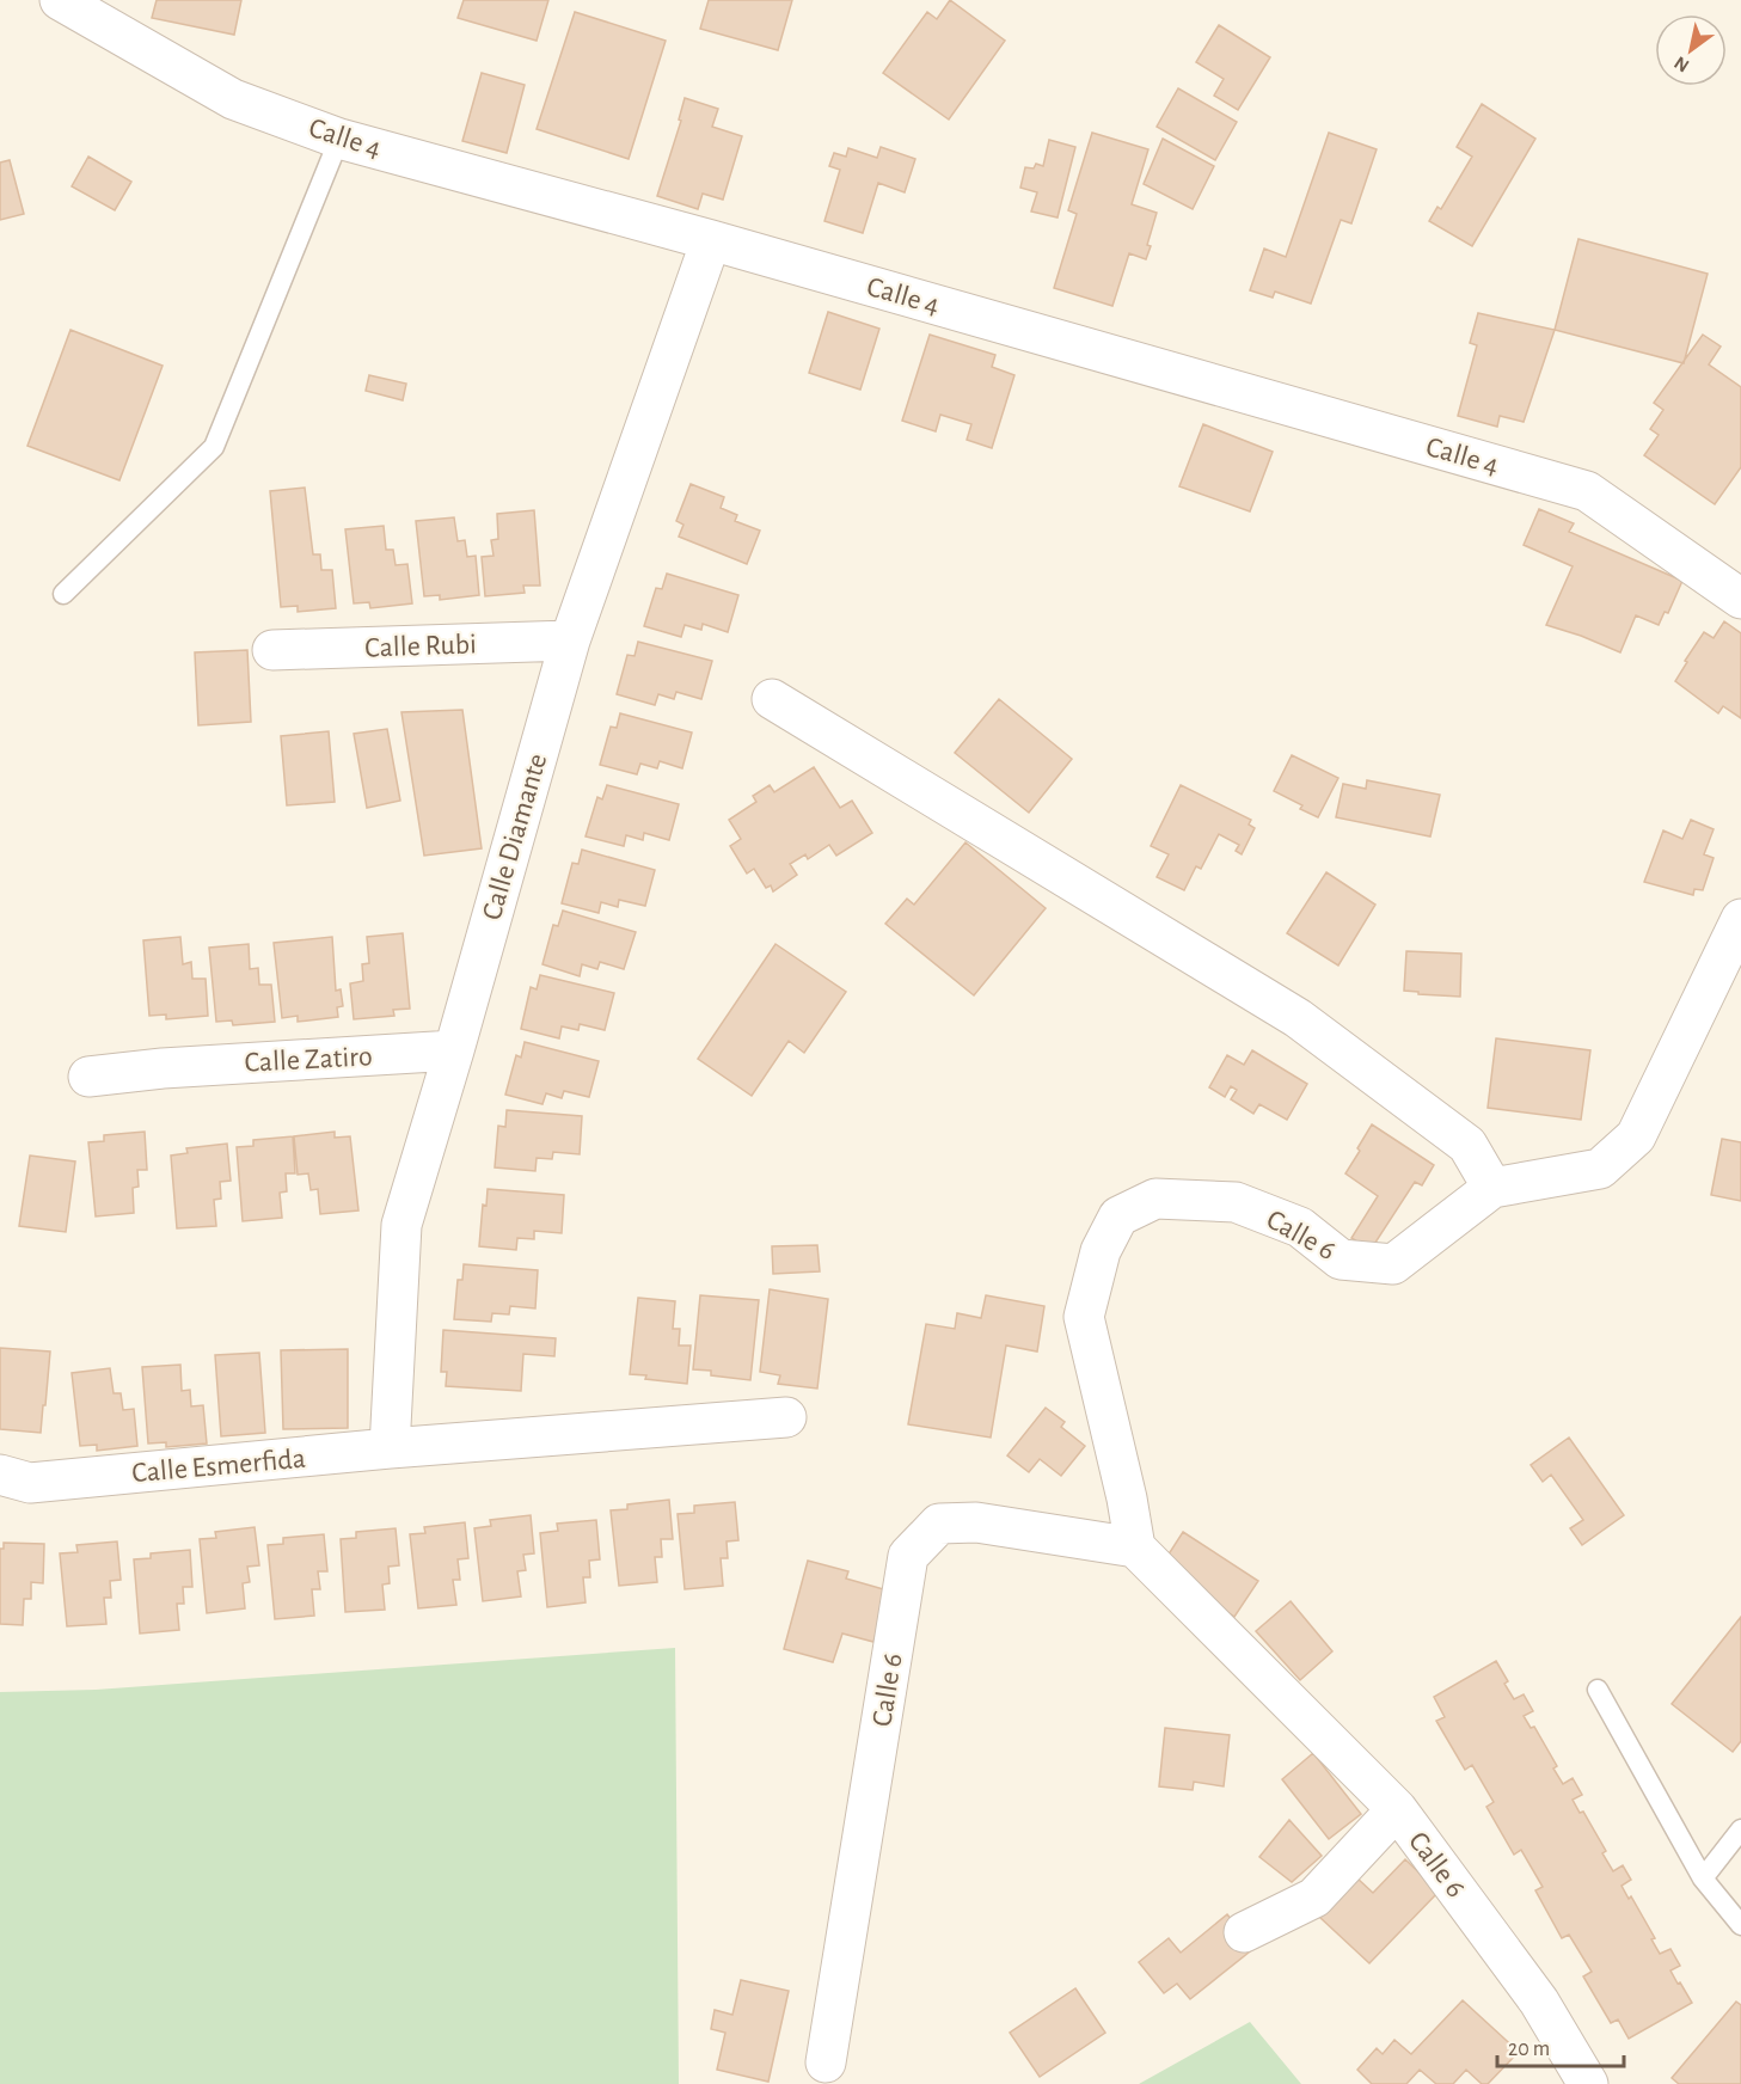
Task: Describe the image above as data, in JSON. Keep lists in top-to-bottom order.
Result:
{
  "streets": {
    "street": [
      "Calle 4",
      "Calle Rubi",
      "Calle Diamante",
      "Calle Zatiro",
      "Calle 6",
      "Calle Esmerfida"
    ]
  },
  "crossings": [
    ["Calle 4", "Calle Diamante"],
    ["Calle Rubi", "Calle Diamante"],
    ["Calle Diamante", "Calle Zatiro"],
    ["Calle Diamante", "Calle Esmerfida"]
  ],
  "scale_bar": "20 m",
  "north": "bottom left"
}
